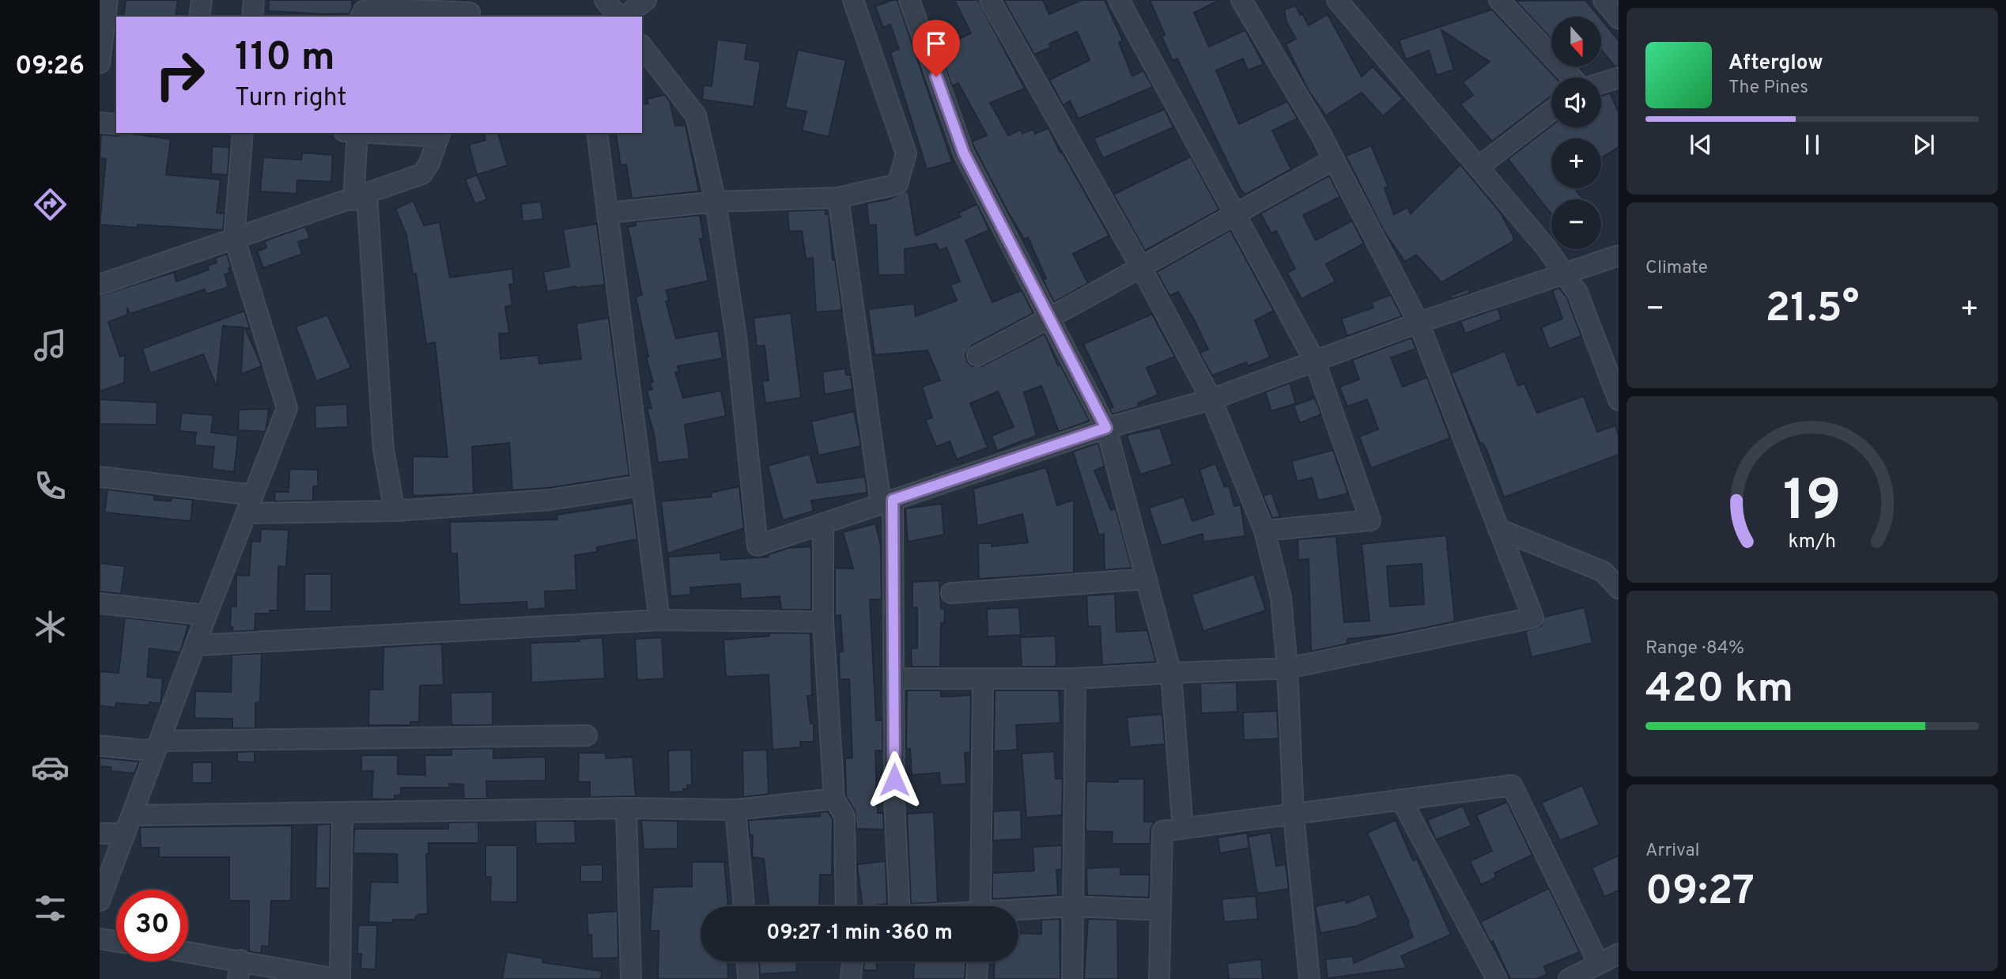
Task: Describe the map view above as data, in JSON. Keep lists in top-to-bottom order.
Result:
{
  "north": "bottom",
  "page": {
    "tabs": "09:26",
    "map_buttons": ["+", "−"],
    "turn": ["110 m", "Turn right"],
    "song": ["Afterglow", "The Pines"],
    "tile": [
      "Climate",
      ["Range · 84%", "420 km"],
      ["Arrival", "09:27"]
    ],
    "heat": ["−", "21.5°", "+"],
    "limit": "30",
    "trip": "09:27 · 1 min · 360 m",
    "gauge": ["19", "km/h"]
  }
}
